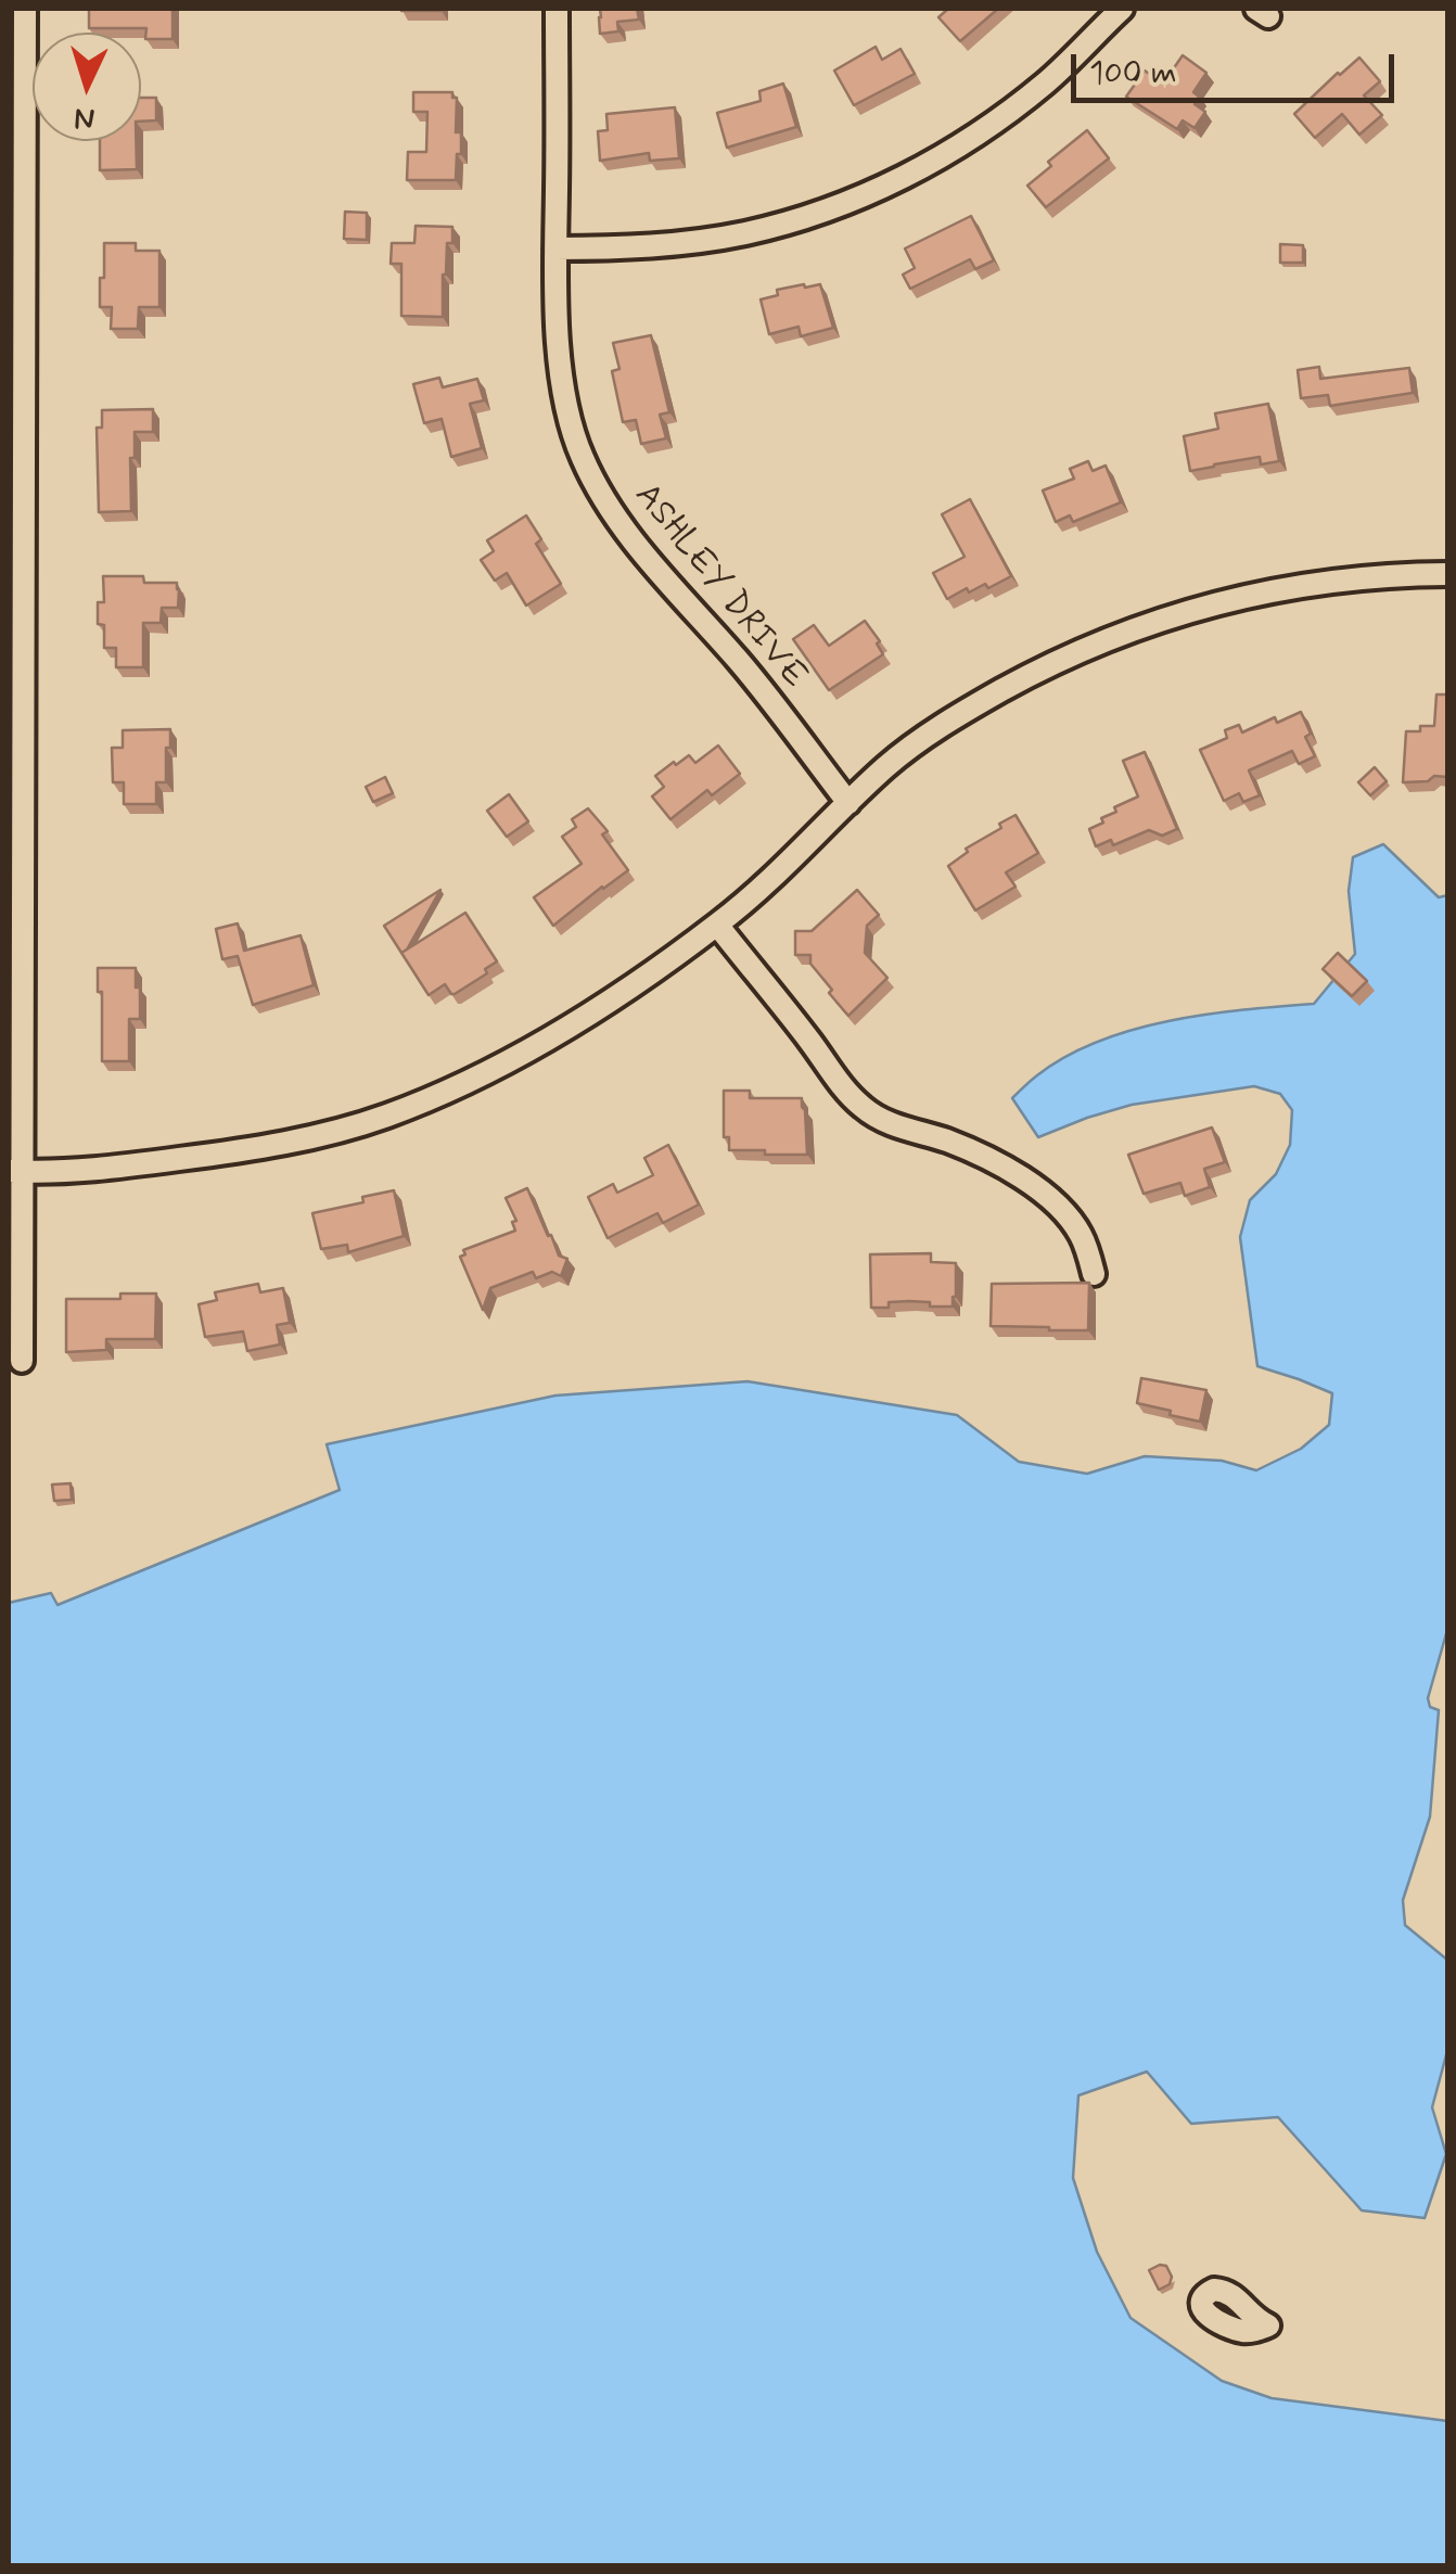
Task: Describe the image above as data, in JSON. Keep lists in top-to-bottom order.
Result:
{
  "streets": {
    "street": ["ASHLEY DRIVE"]
  },
  "scale_bar": "100 m",
  "north": "bottom"
}
